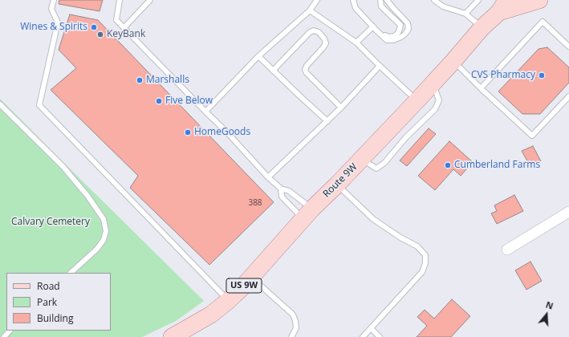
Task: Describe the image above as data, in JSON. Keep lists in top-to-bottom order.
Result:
{
  "streets": {
    "main road": ["Route 9W", "US 9W"]
  },
  "parks": ["Calvary Cemetery"],
  "places": [
    "Wines & Spirits",
    "KeyBank",
    "CVS Pharmacy",
    "Marshalls",
    "Five Below",
    "HomeGoods",
    "Cumberland Farms"
  ],
  "house_numbers": ["388"],
  "legend": ["Road", "Park", "Building"],
  "north": "top"
}
